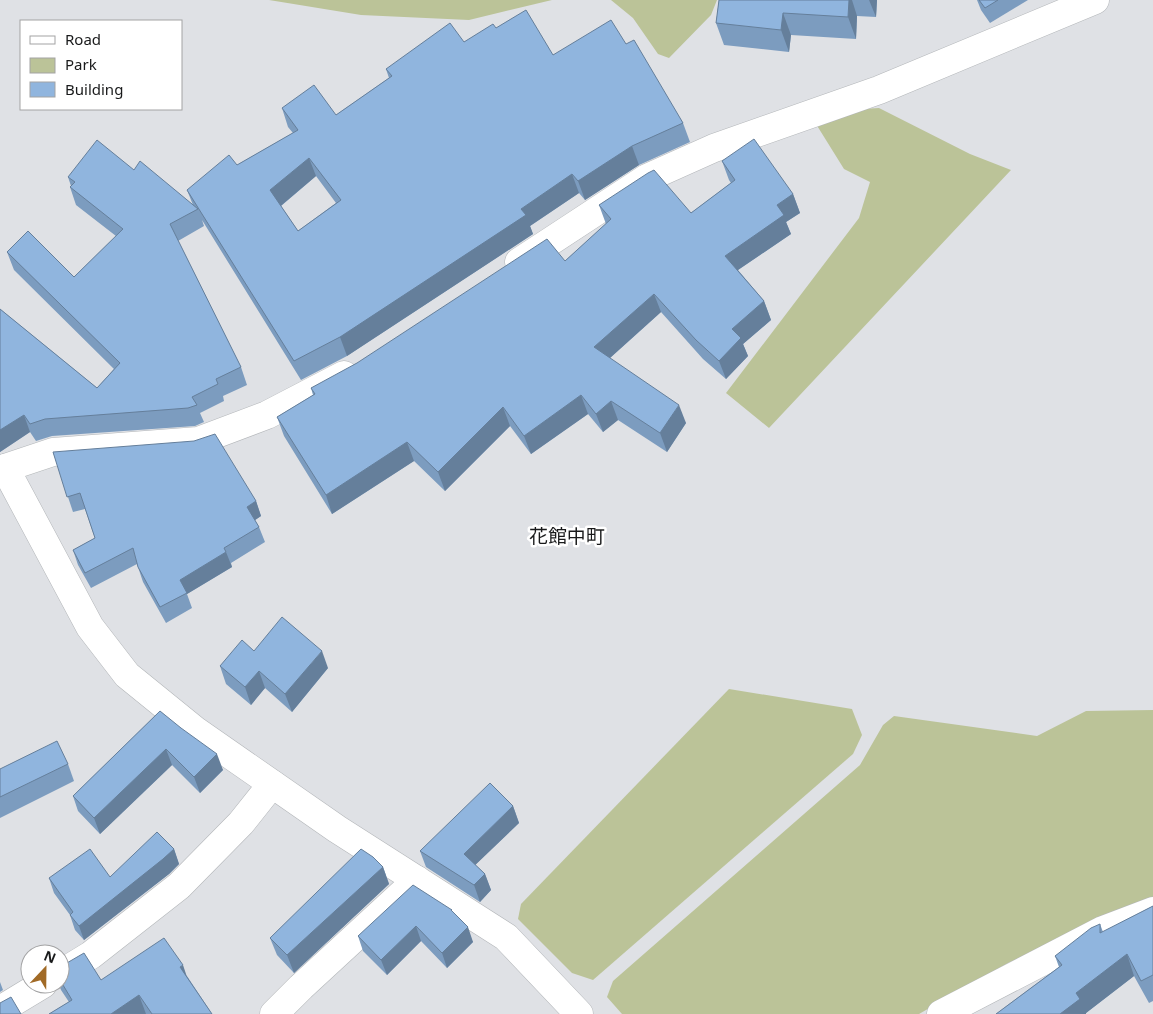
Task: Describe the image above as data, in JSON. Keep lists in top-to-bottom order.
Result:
{
  "districts": ["花館中町"],
  "legend": ["Road", "Park", "Building"],
  "north": "top"
}
